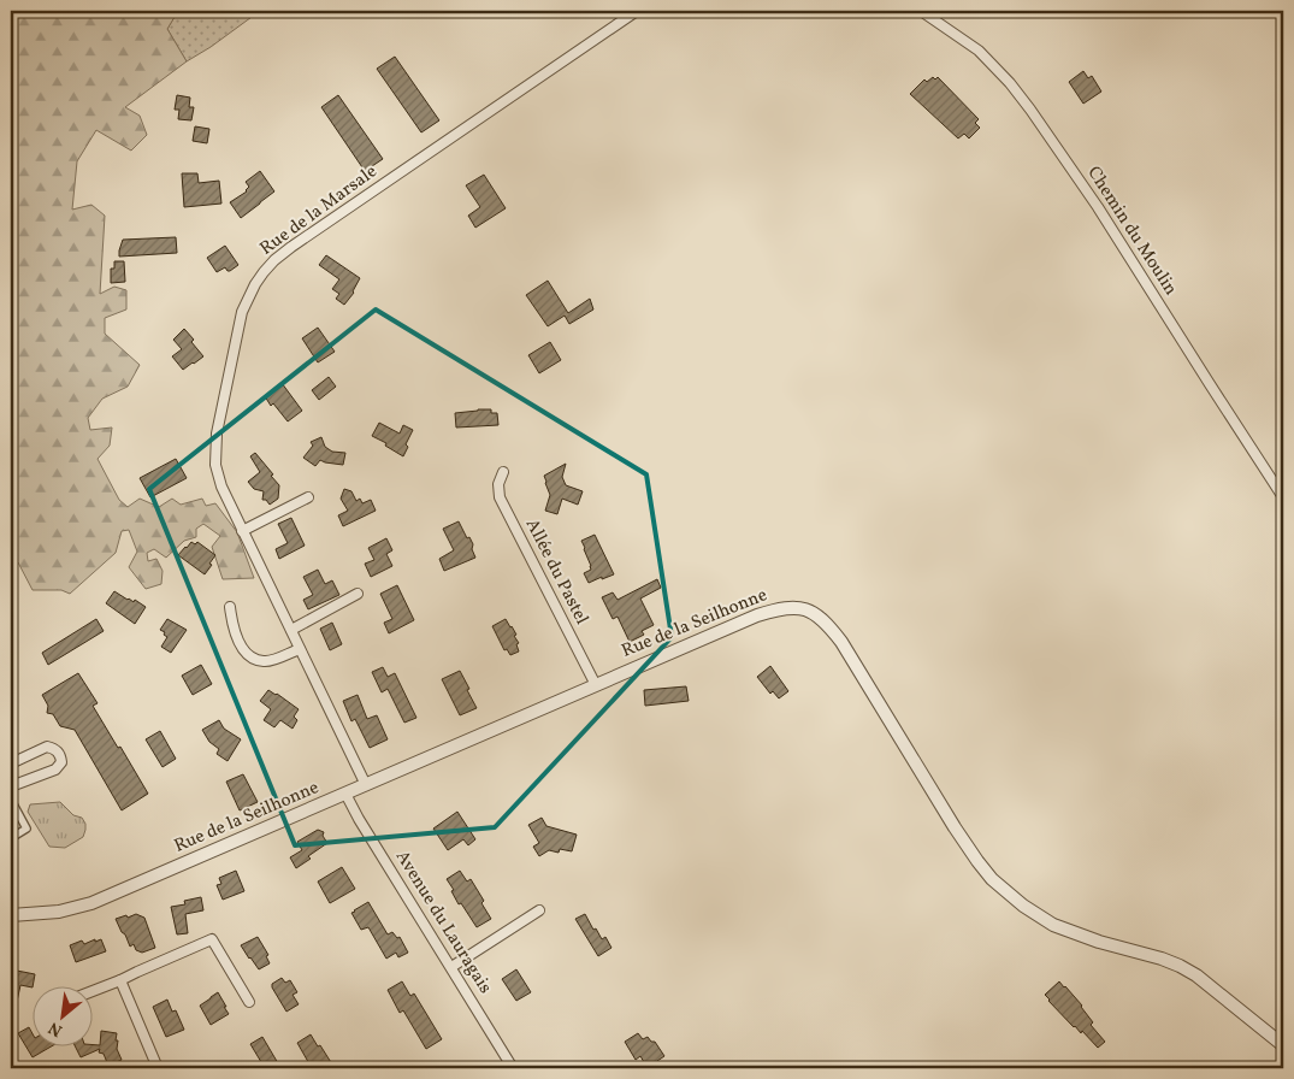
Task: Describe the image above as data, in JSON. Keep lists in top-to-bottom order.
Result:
{
  "streets": {
    "street": [
      "Rue de la Marsale",
      "Chemin du Moulin",
      "Allée du Pastel",
      "Rue de la Seilhonne",
      "Avenue du Lauragais"
    ]
  },
  "crossings": [
    ["Rue de la Marsale", "Rue de la Seilhonne"],
    ["Allée du Pastel", "Rue de la Seilhonne"],
    ["Rue de la Seilhonne", "Avenue du Lauragais"]
  ],
  "north": "bottom left"
}
